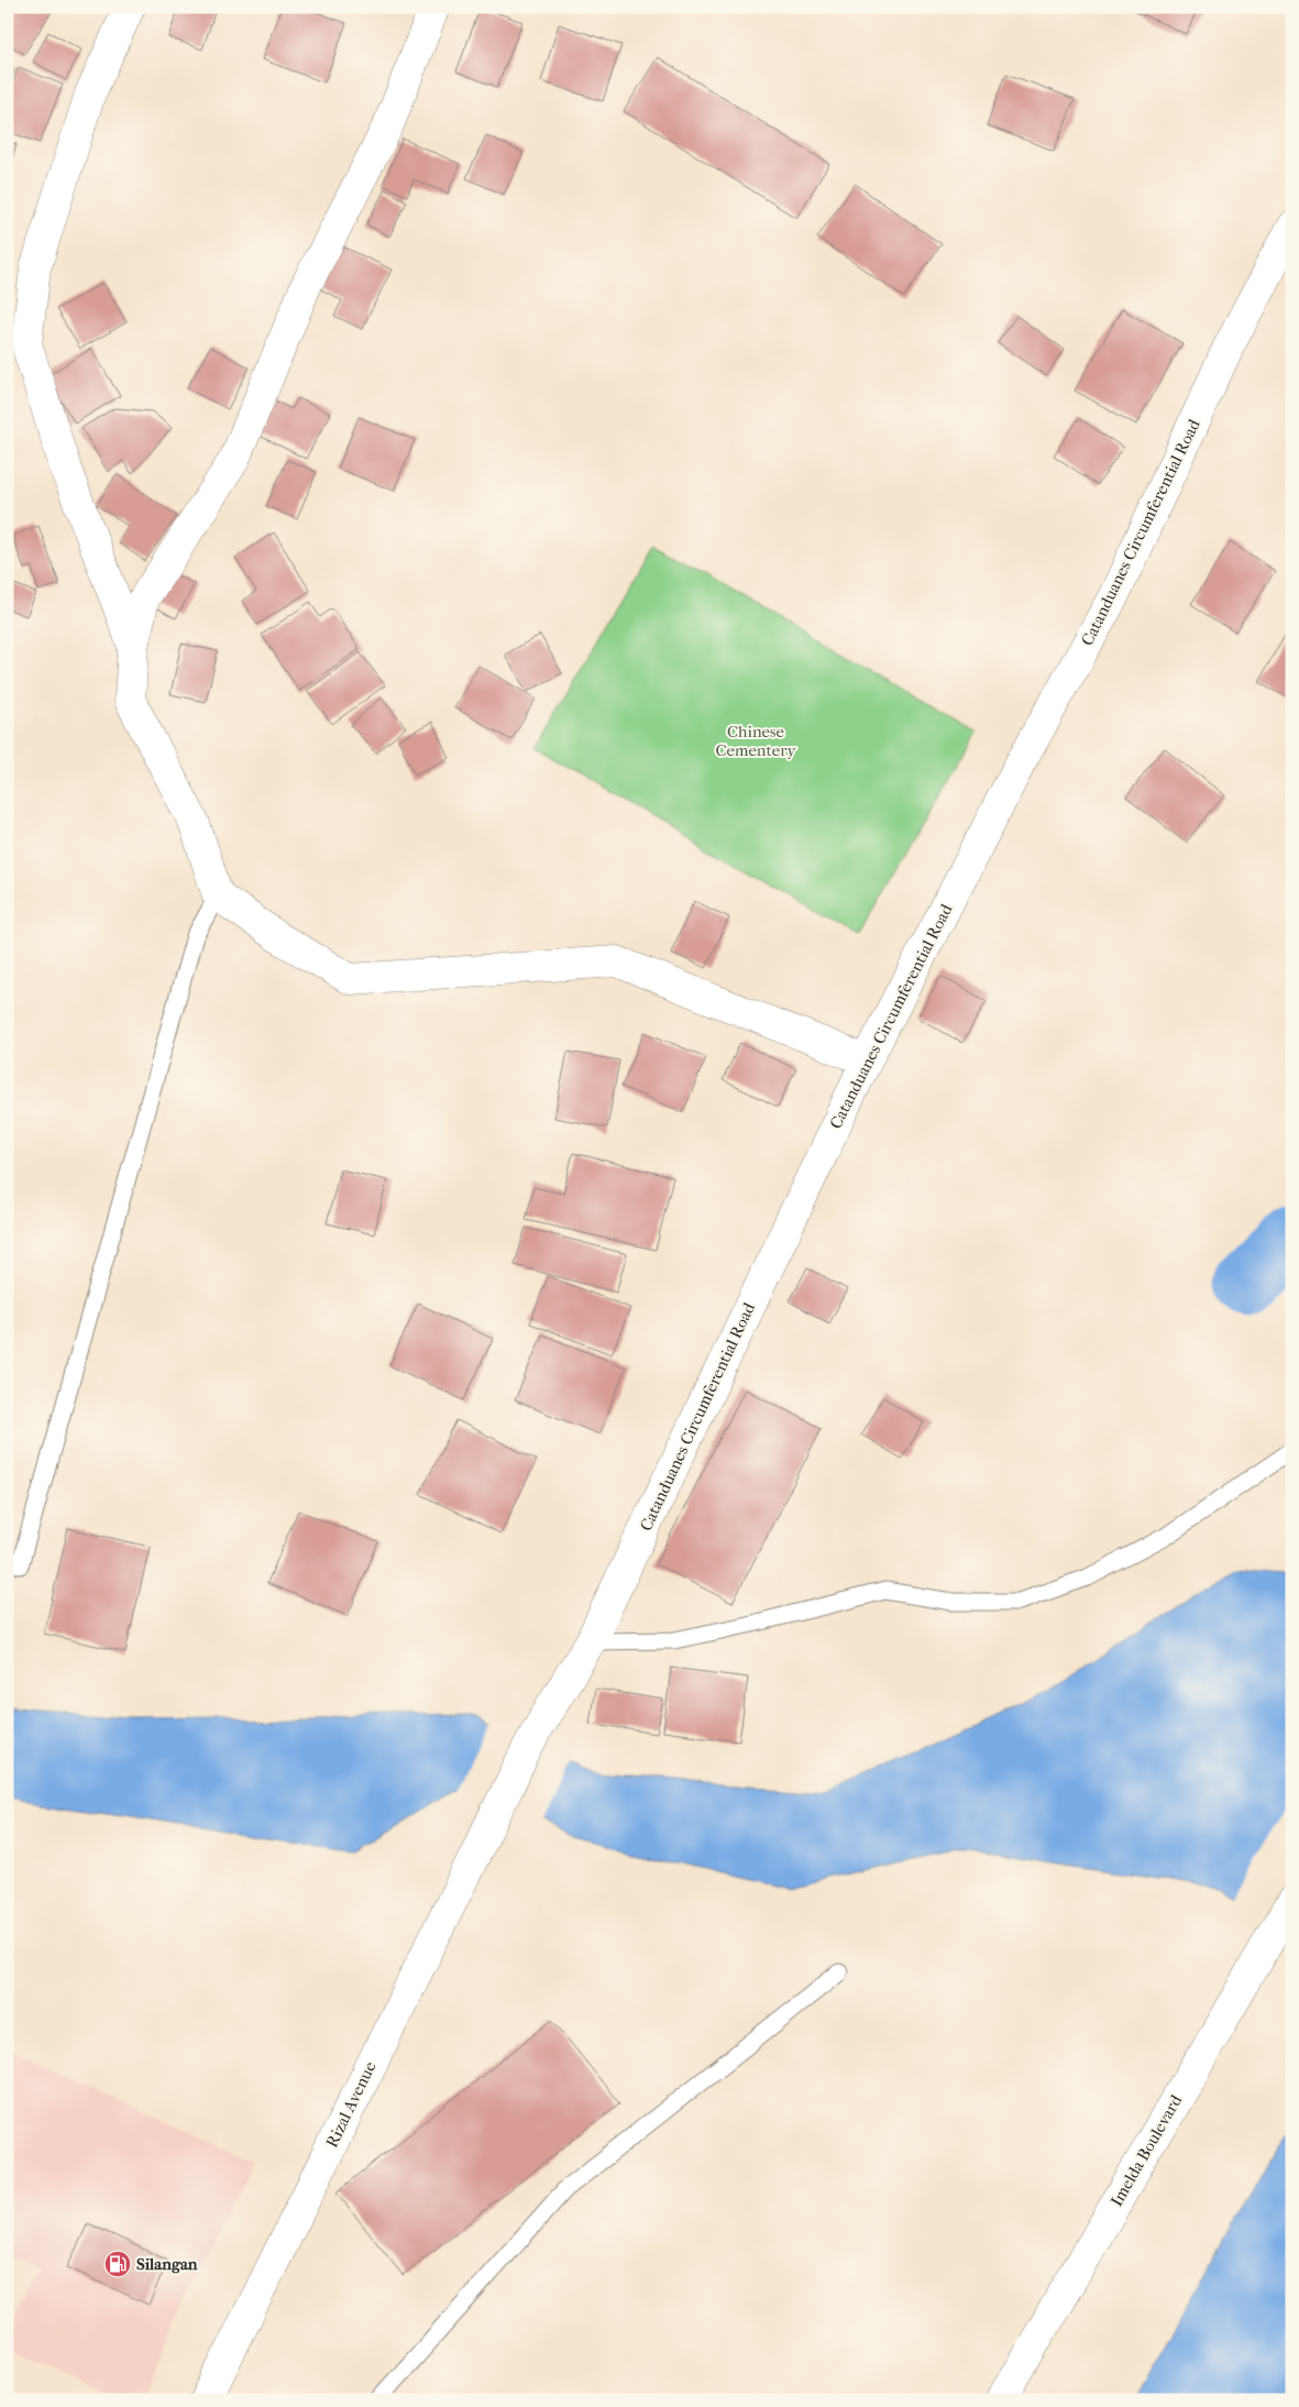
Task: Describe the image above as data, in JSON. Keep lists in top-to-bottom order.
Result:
{
  "streets": {
    "main road": ["Catanduanes Circumferential Road", "Rizal Avenue", "Imelda Boulevard"]
  },
  "crossings": [
    ["Catanduanes Circumferential Road", "Rizal Avenue"]
  ],
  "parks": ["Chinese Cementery"],
  "places": {
    "fuel station": ["Silangan"]
  }
}
